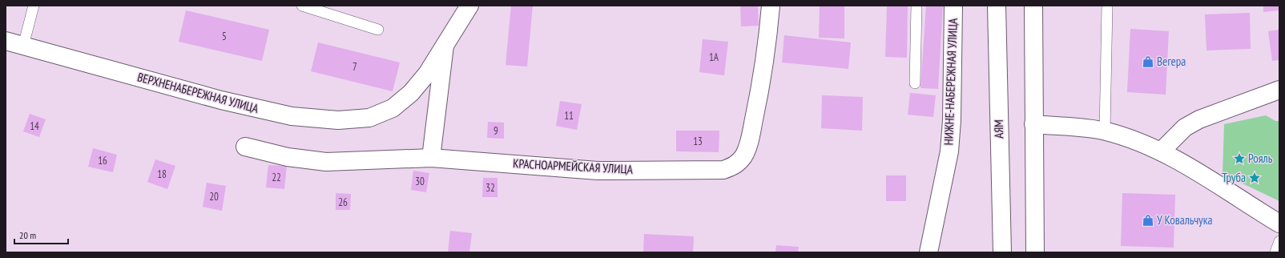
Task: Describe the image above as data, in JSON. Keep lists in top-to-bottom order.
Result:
{
  "streets": {
    "main road": [
      "НИЖНЕ-НАБЕРЕЖНАЯ УЛИЦА",
      "ВЕРХНЕНАБЕРЕЖНАЯ УЛИЦА",
      "АЯМ",
      "КРАСНОАРМЕЙСКАЯ УЛИЦА"
    ]
  },
  "places": {
    "shop": ["Вегера", "У Ковальчука"],
    "place": ["Рояль", "Труба"]
  },
  "house_numbers": [
    "5",
    "1А",
    "7",
    "11",
    "14",
    "9",
    "13",
    "16",
    "18",
    "22",
    "30",
    "32",
    "20",
    "26"
  ],
  "scale_bar": "20 m"
}
